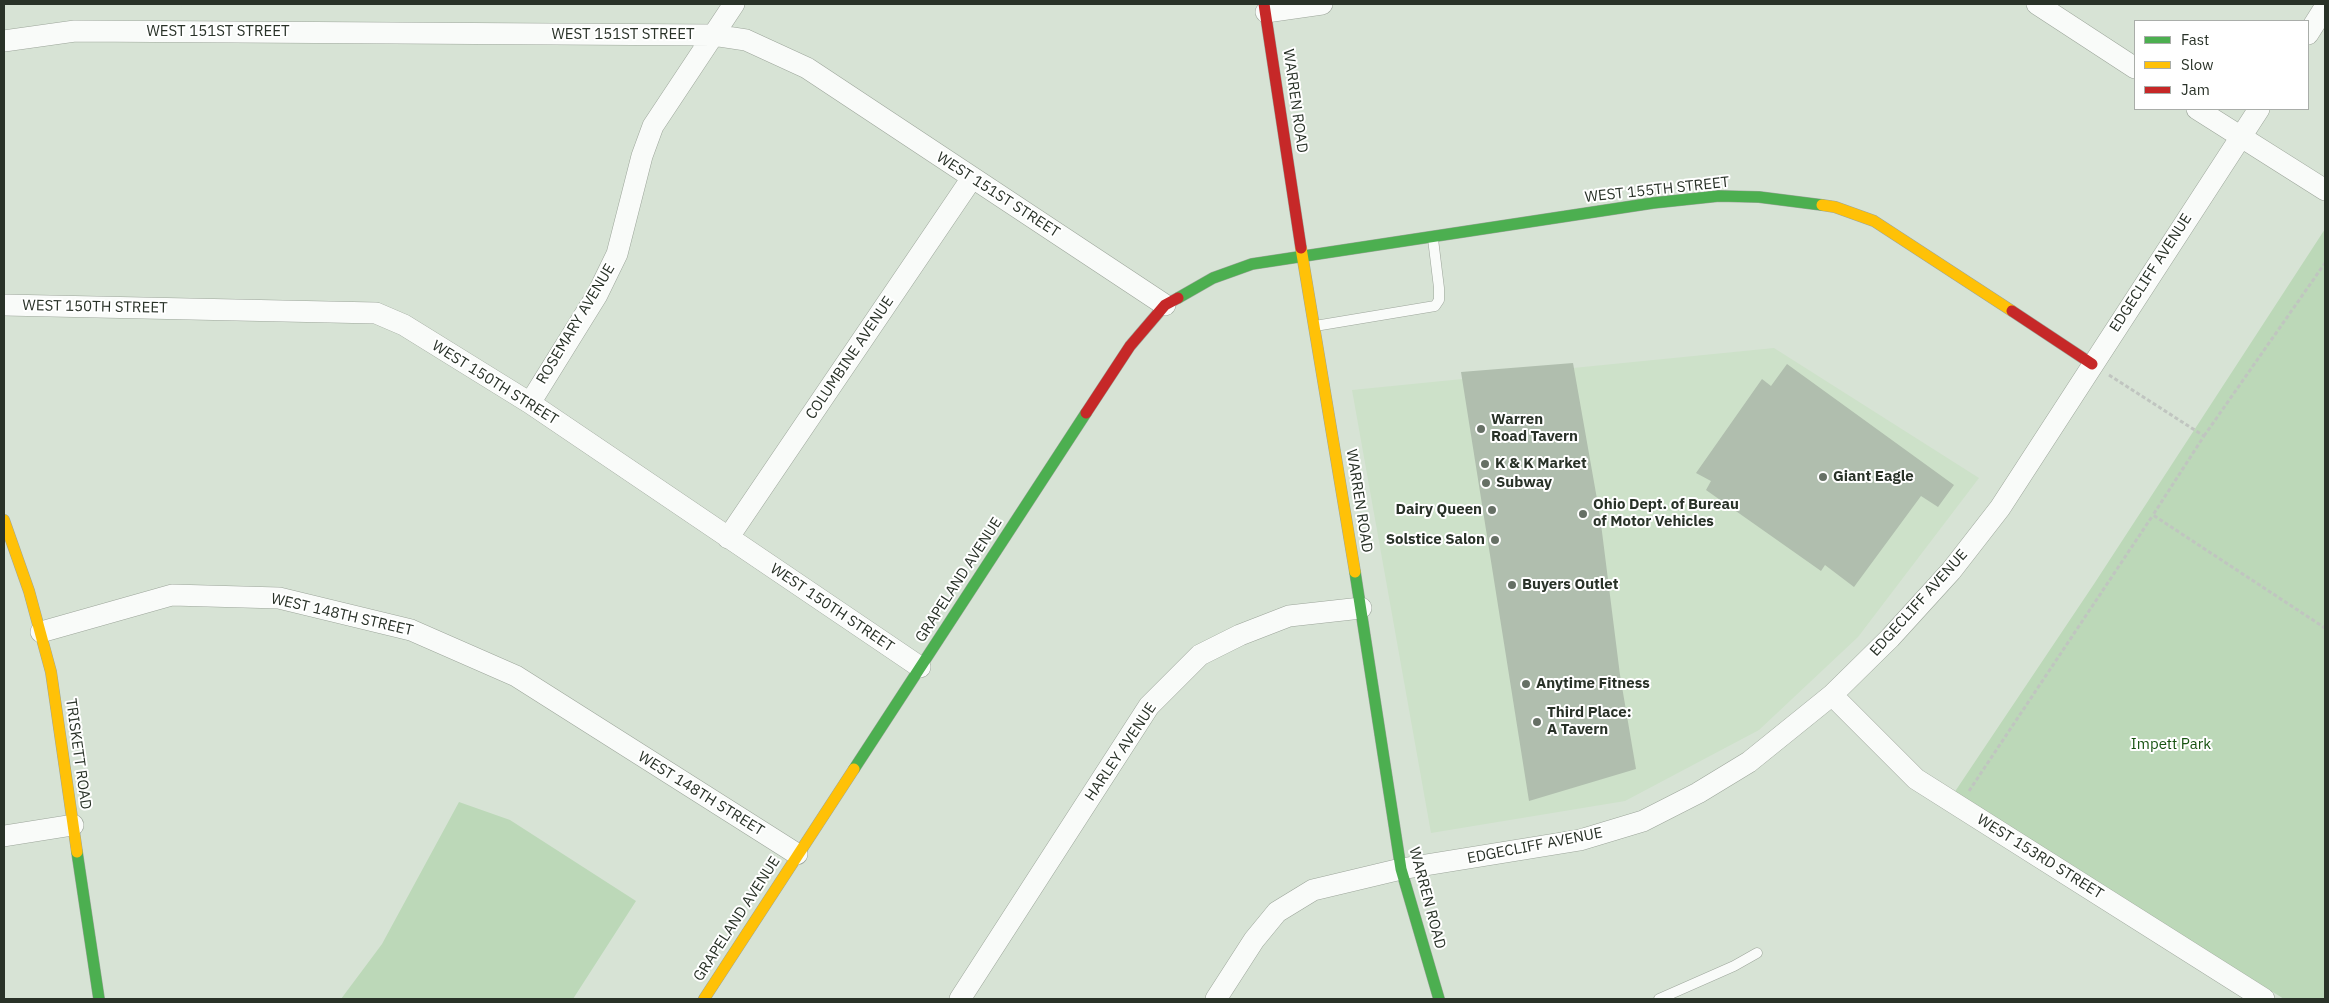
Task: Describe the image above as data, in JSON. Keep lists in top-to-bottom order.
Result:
{
  "streets": {
    "street": [
      "WEST 151ST STREET",
      "WARREN ROAD",
      "WEST 155TH STREET",
      "EDGECLIFF AVENUE",
      "WEST 150TH STREET",
      "ROSEMARY AVENUE",
      "COLUMBINE AVENUE",
      "GRAPELAND AVENUE",
      "WEST 148TH STREET",
      "HARLEY AVENUE",
      "TRISKETT ROAD",
      "WEST 153RD STREET"
    ]
  },
  "crossings": [
    ["WEST 151ST STREET", "ROSEMARY AVENUE"],
    ["WEST 151ST STREET", "COLUMBINE AVENUE"],
    ["WEST 151ST STREET", "GRAPELAND AVENUE"],
    ["WARREN ROAD", "WEST 155TH STREET"],
    ["WARREN ROAD", "EDGECLIFF AVENUE"],
    ["WARREN ROAD", "GRAPELAND AVENUE"],
    ["WARREN ROAD", "HARLEY AVENUE"],
    ["WEST 155TH STREET", "EDGECLIFF AVENUE"],
    ["WEST 155TH STREET", "GRAPELAND AVENUE"],
    ["EDGECLIFF AVENUE", "WEST 153RD STREET"],
    ["WEST 150TH STREET", "ROSEMARY AVENUE"],
    ["WEST 150TH STREET", "COLUMBINE AVENUE"],
    ["WEST 150TH STREET", "GRAPELAND AVENUE"],
    ["GRAPELAND AVENUE", "WEST 148TH STREET"],
    ["WEST 148TH STREET", "TRISKETT ROAD"]
  ],
  "parks": ["Impett Park"],
  "places": [
    "Warren Road Tavern",
    "K & K Market",
    "Giant Eagle",
    "Subway",
    "Dairy Queen",
    "Ohio Dept. of Bureau of Motor Vehicles",
    "Solstice Salon",
    "Buyers Outlet",
    "Anytime Fitness",
    "Third Place: A Tavern"
  ],
  "legend": ["Fast", "Slow", "Jam"]
}
